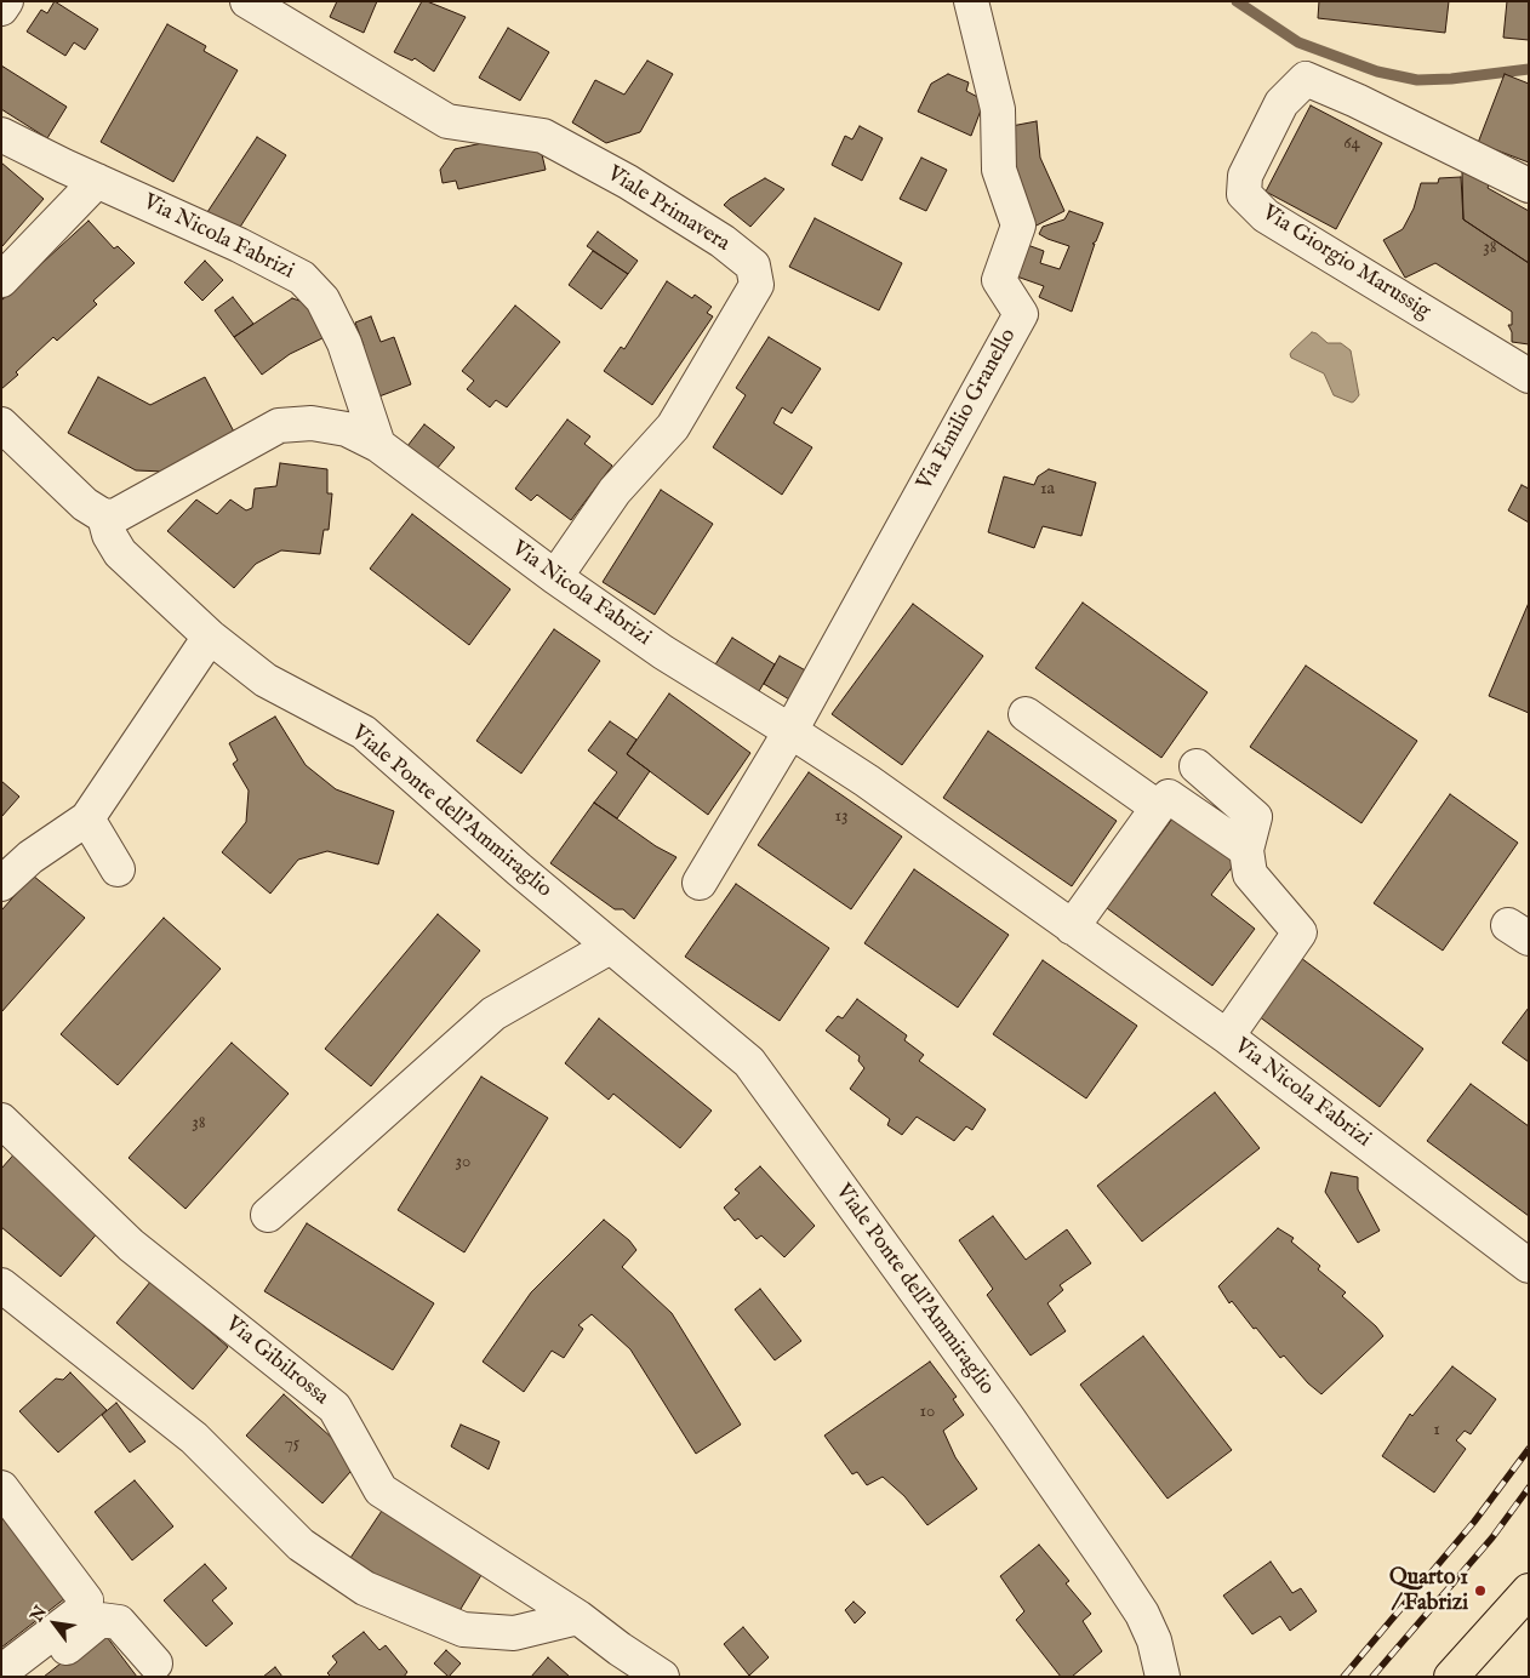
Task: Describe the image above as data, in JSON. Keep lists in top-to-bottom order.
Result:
{
  "streets": {
    "street": [
      "Viale Primavera",
      "Via Nicola Fabrizi",
      "Via Giorgio Marussig",
      "Via Emilio Granello",
      "Viale Ponte dell'Ammiraglio",
      "Via Gibilrossa"
    ]
  },
  "crossings": [
    ["Viale Primavera", "Via Nicola Fabrizi"],
    ["Via Nicola Fabrizi", "Via Emilio Granello"],
    ["Via Nicola Fabrizi", "Viale Ponte dell'Ammiraglio"]
  ],
  "places": ["Quarto 1 / Fabrizi"],
  "house_numbers": [
    "64",
    "38",
    "1a",
    "13",
    "38",
    "30",
    "10",
    "1",
    "75"
  ],
  "north": "top left"
}
